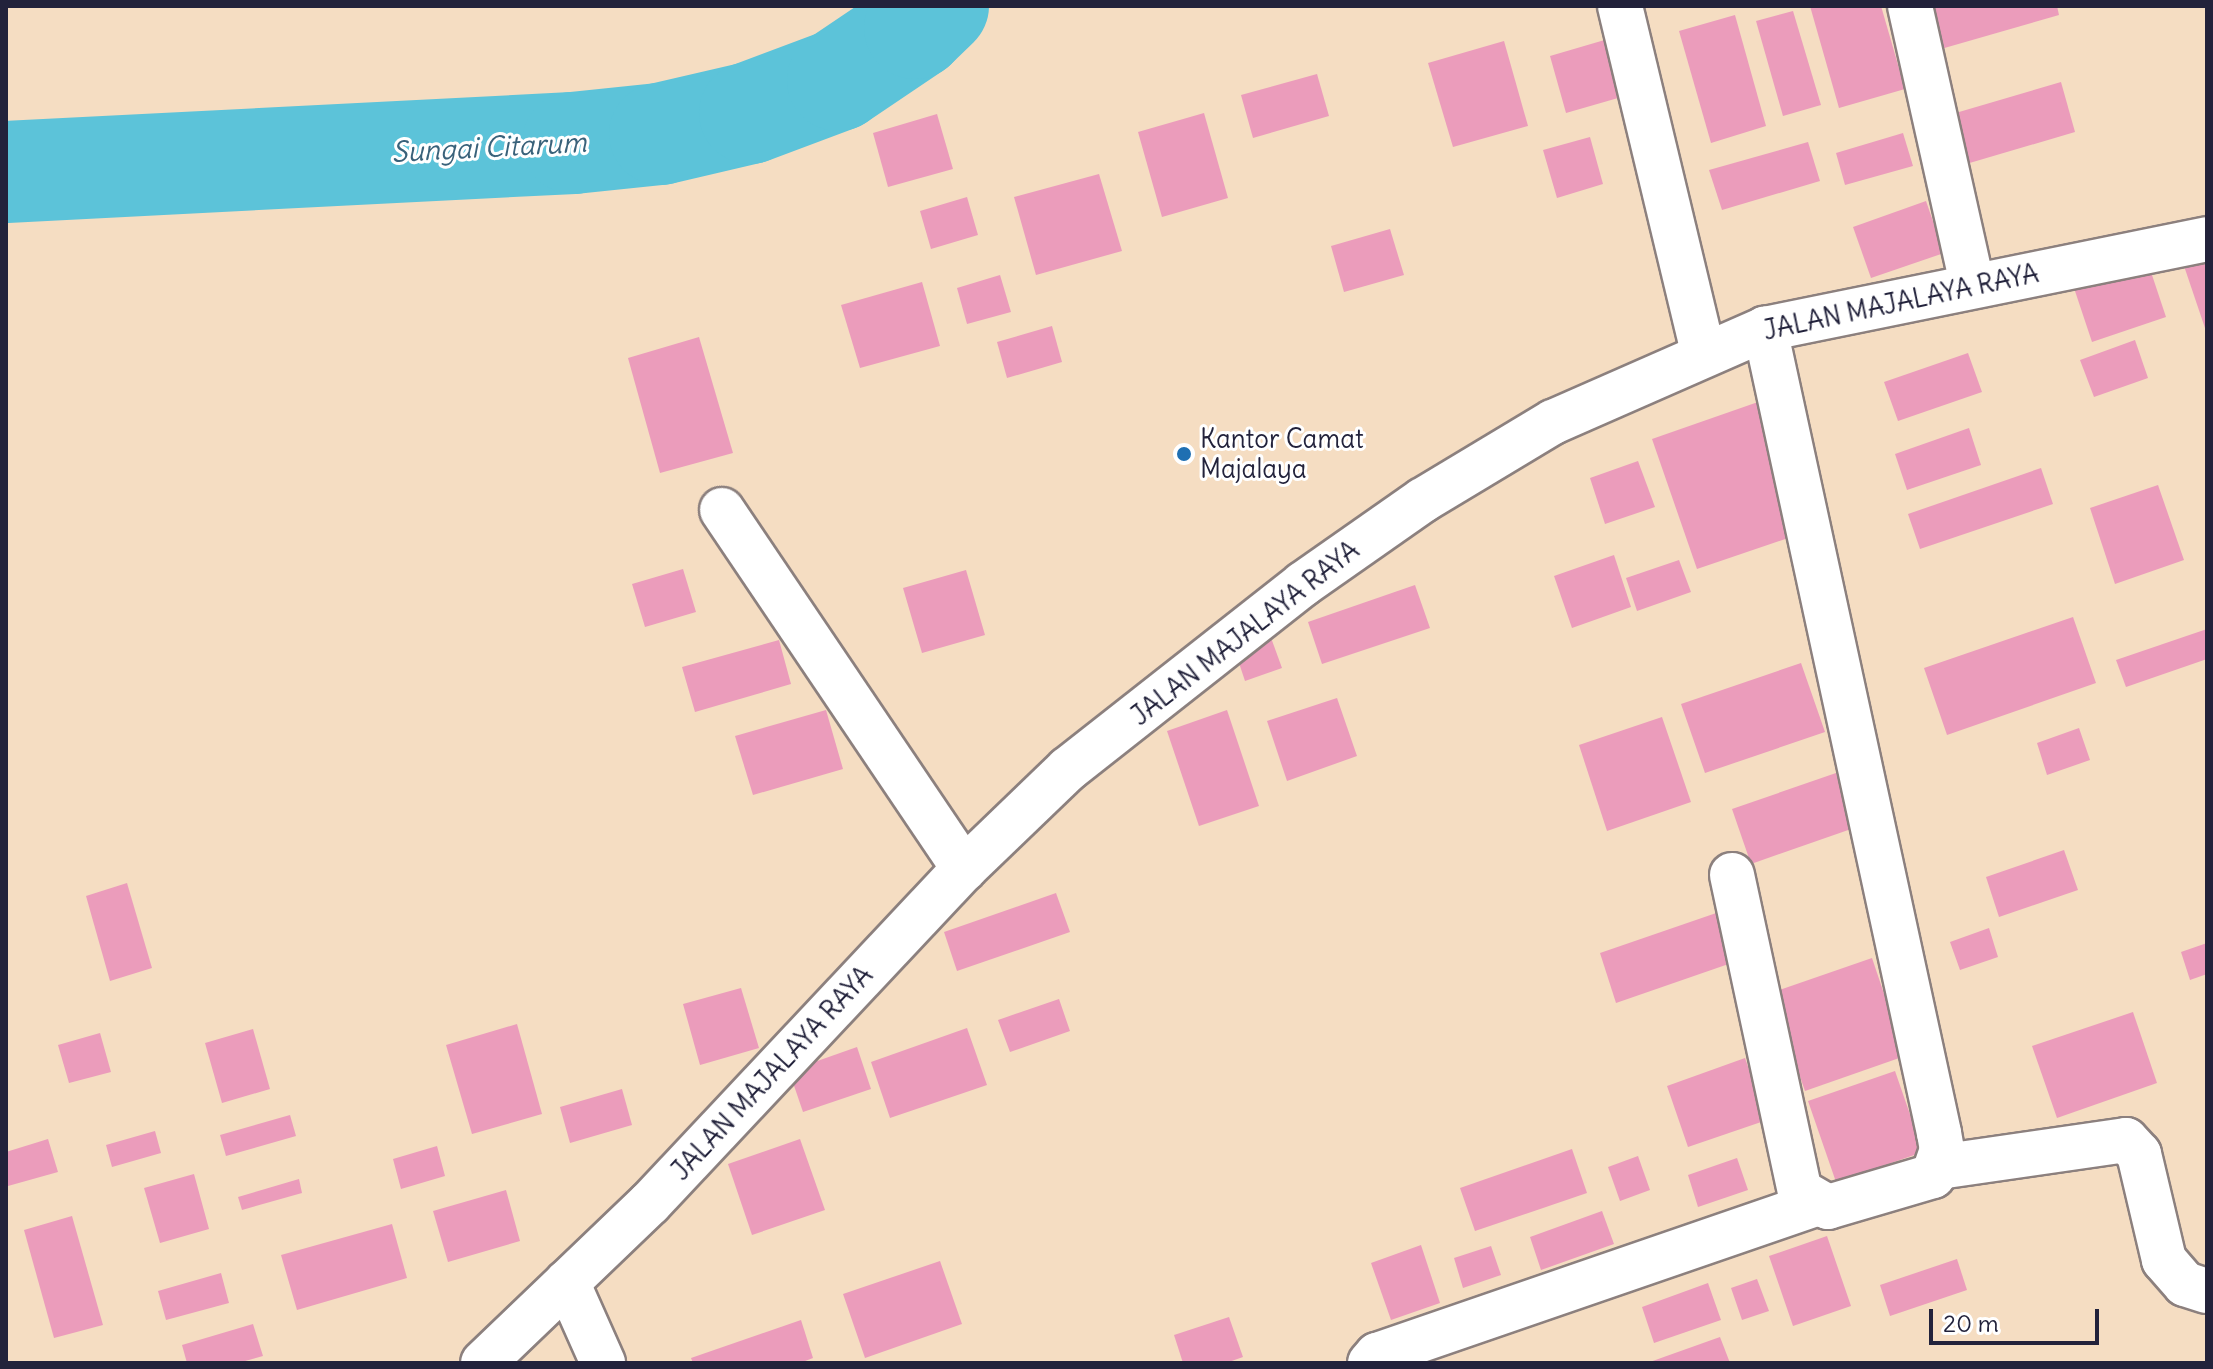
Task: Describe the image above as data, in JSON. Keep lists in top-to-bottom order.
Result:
{
  "streets": {
    "street": ["JALAN MAJALAYA RAYA"]
  },
  "water": ["Sungai Citarum"],
  "places": ["Kantor Camat Majalaya"],
  "scale_bar": "20 m"
}
